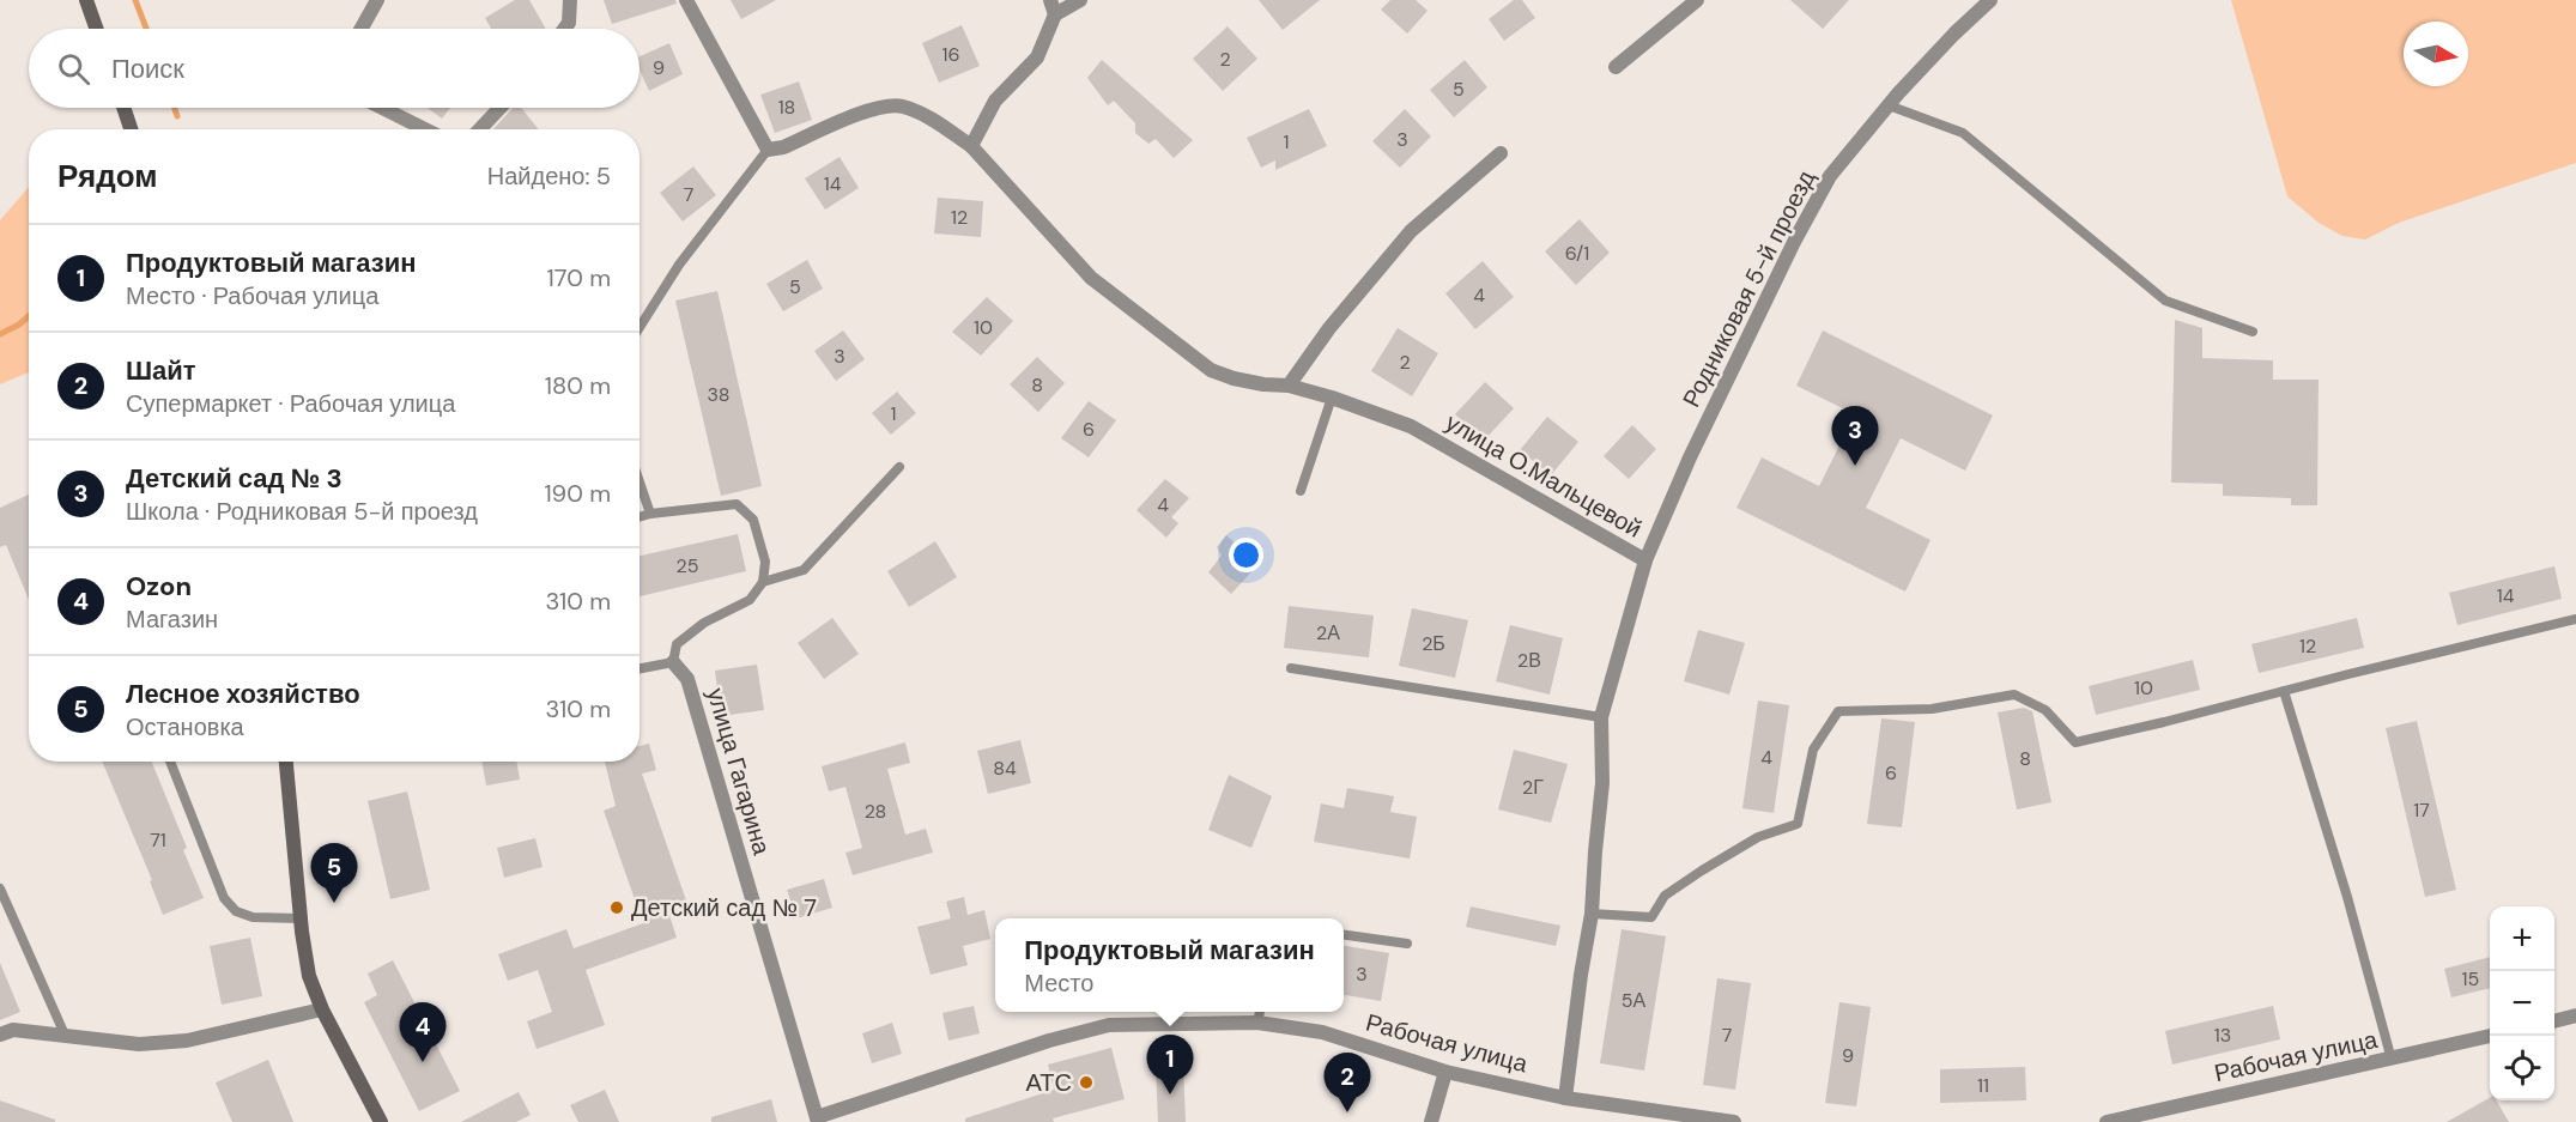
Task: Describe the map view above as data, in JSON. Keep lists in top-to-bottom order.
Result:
{
  "streets": {
    "street": [
      "Родниковая 5-й проезд",
      "улица О.Мальцевой",
      "улица Гагарина",
      "Рабочая улица"
    ]
  },
  "crossings": [
    ["Родниковая 5-й проезд", "улица О.Мальцевой"],
    ["улица О.Мальцевой", "Рабочая улица"],
    ["улица Гагарина", "Рабочая улица"]
  ],
  "places": ["Детский сад № 7", "АТС"],
  "house_numbers": [
    "16",
    "2",
    "9",
    "5",
    "18",
    "3",
    "1",
    "14",
    "7",
    "12",
    "6/1",
    "5",
    "4",
    "10",
    "3",
    "2",
    "8",
    "38",
    "1",
    "6",
    "4",
    "25",
    "14",
    "2А",
    "2Б",
    "12",
    "2В",
    "10",
    "4",
    "8",
    "84",
    "6",
    "2Г",
    "17",
    "28",
    "71",
    "3",
    "15",
    "5А",
    "7",
    "13",
    "9",
    "11"
  ],
  "north": "right",
  "page": {
    "search": "Поиск",
    "heading": ["Рядом", "Найдено: 5"],
    "list": [
      {
        "mark": "1",
        "name": "Продуктовый магазин",
        "note": "Место · Рабочая улица",
        "value": "170 m"
      },
      {
        "mark": "2",
        "name": "Шайт",
        "note": "Супермаркет · Рабочая улица",
        "value": "180 m"
      },
      {
        "mark": "3",
        "name": "Детский сад № 3",
        "note": "Школа · Родниковая 5-й проезд",
        "value": "190 m"
      },
      {
        "mark": "4",
        "name": "Ozon",
        "note": "Магазин",
        "value": "310 m"
      },
      {
        "mark": "5",
        "name": "Лесное хозяйство",
        "note": "Остановка",
        "value": "310 m"
      }
    ],
    "pins": [
      "3",
      "5",
      "4",
      "1",
      "2"
    ],
    "map_buttons": ["+", "−"],
    "popup": ["Продуктовый магазин", "Место"]
  }
}
